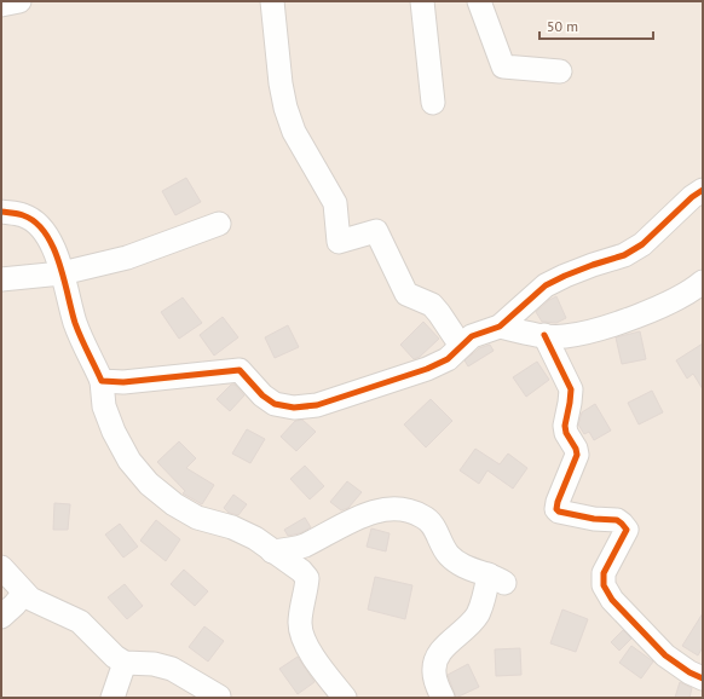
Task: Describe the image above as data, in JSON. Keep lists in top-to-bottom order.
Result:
{
  "scale_bar": "50 m"
}
